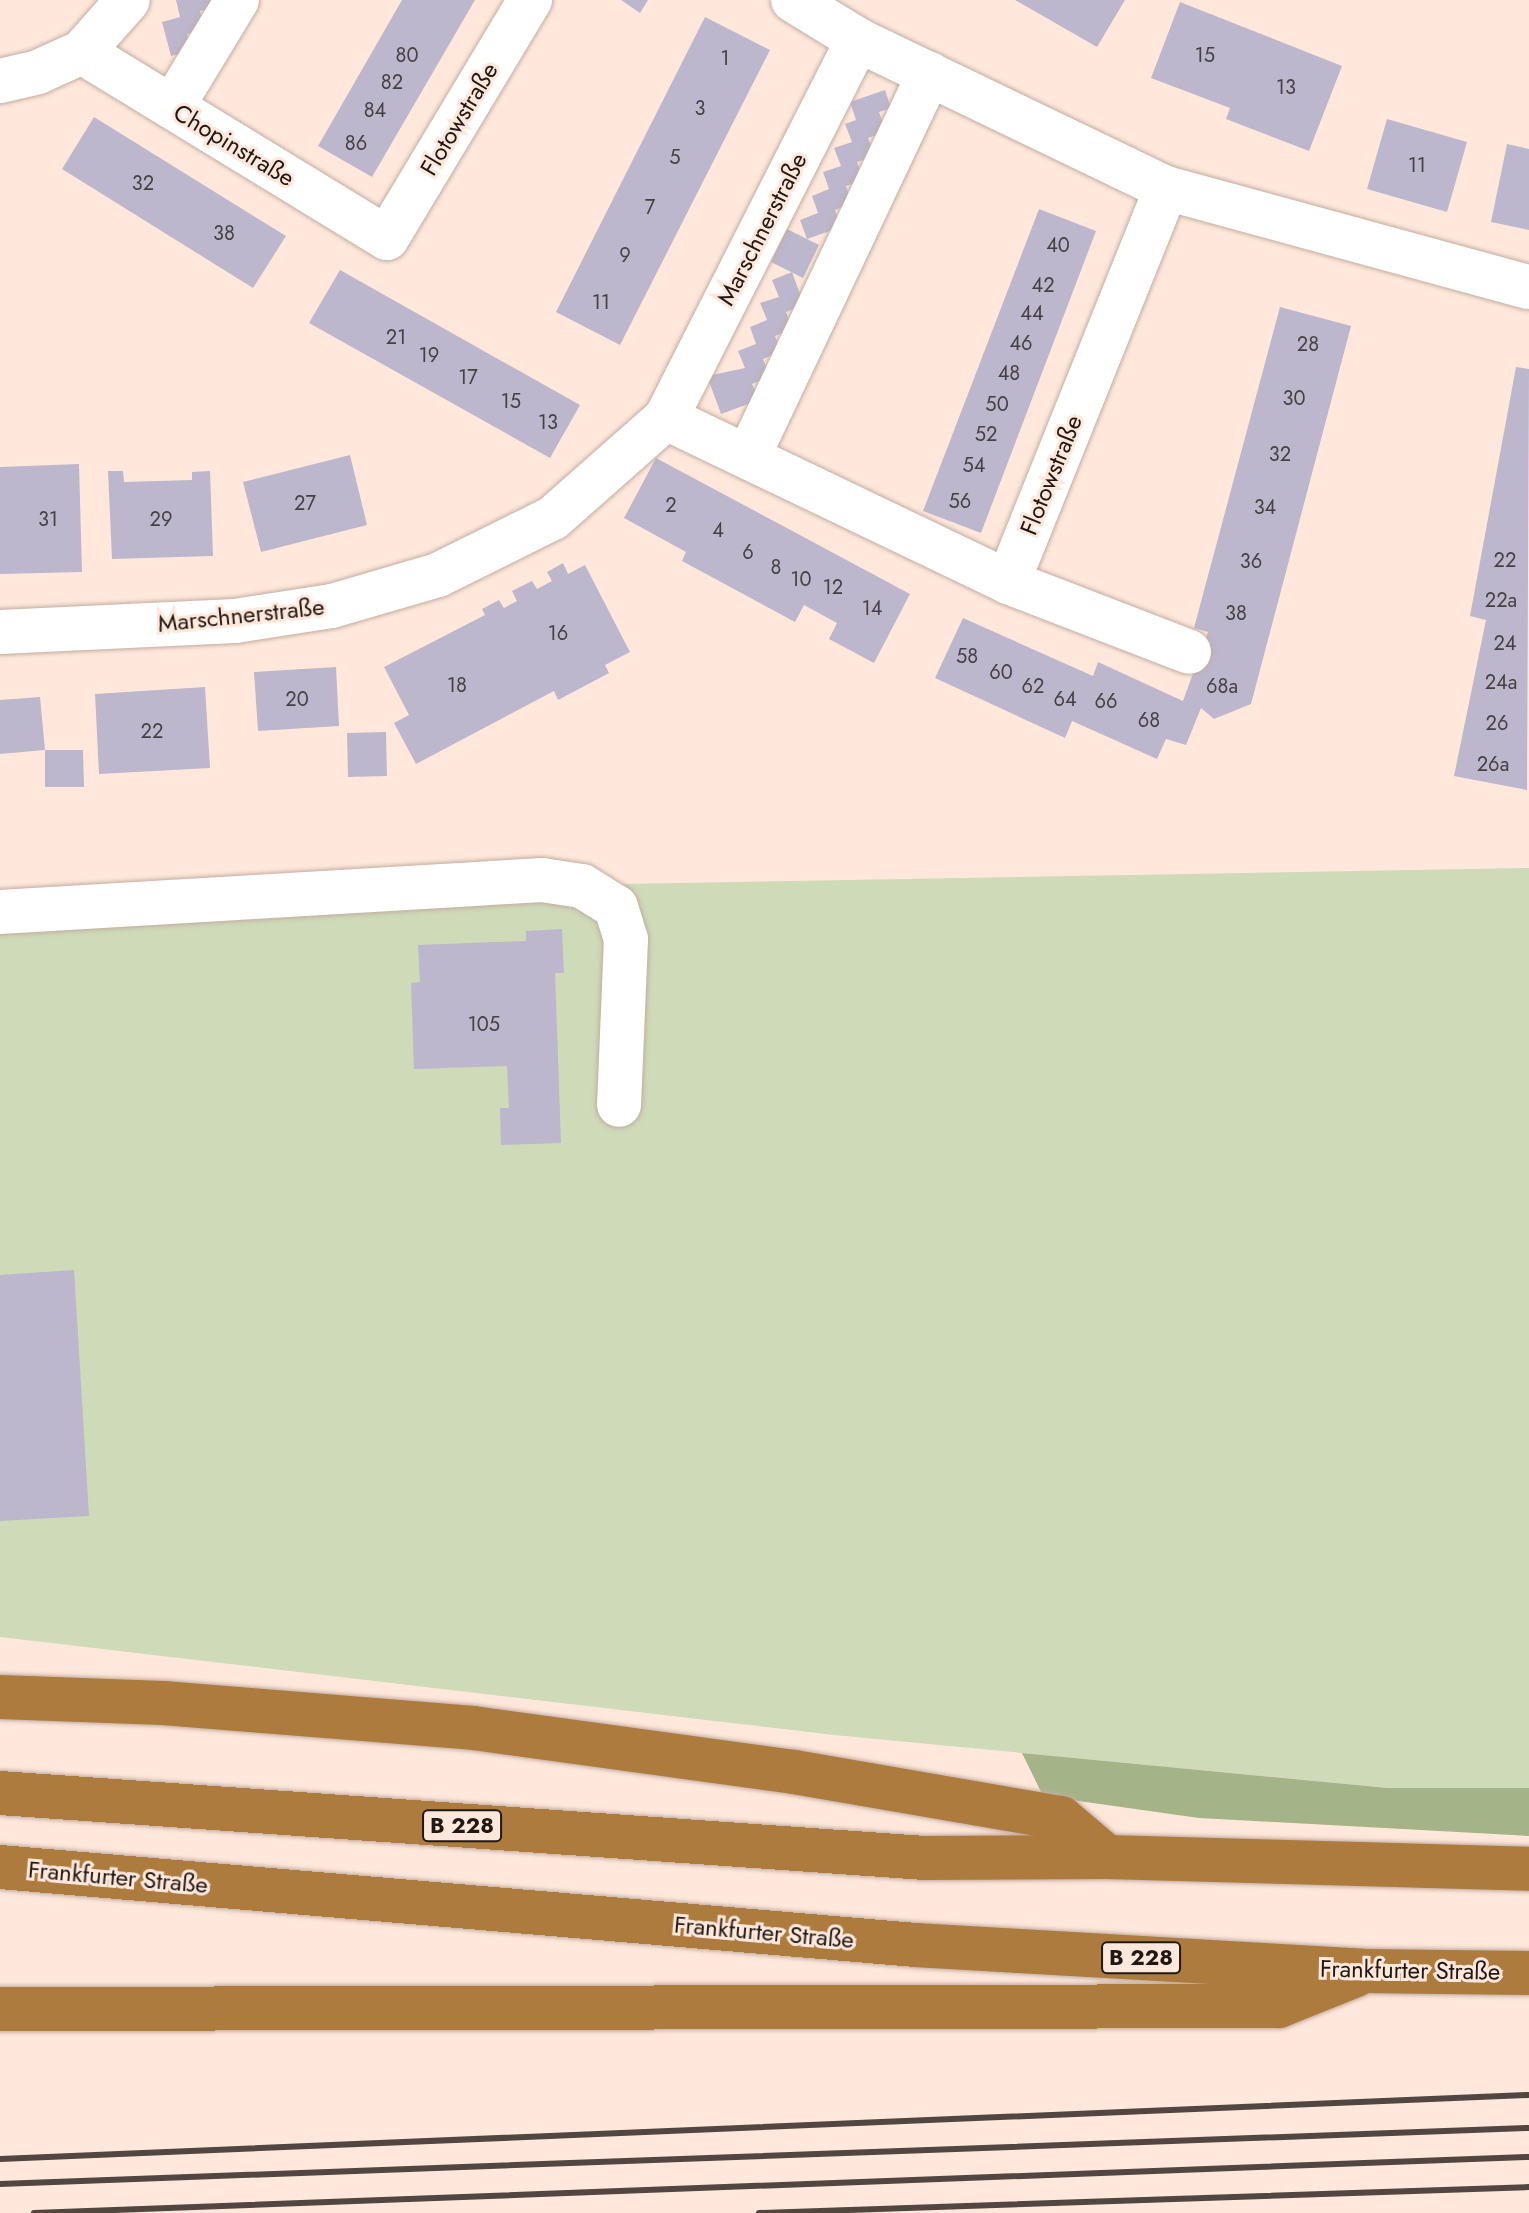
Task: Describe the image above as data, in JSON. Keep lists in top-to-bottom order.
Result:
{
  "streets": {
    "highway": ["B 228", "Frankfurter Straße"],
    "street": ["Flotowstraße", "Chopinstraße", "Marschnerstraße"]
  },
  "crossings": [
    ["Flotowstraße", "Chopinstraße"]
  ],
  "house_numbers": [
    "80",
    "15",
    "1",
    "82",
    "13",
    "3",
    "84",
    "86",
    "5",
    "11",
    "32",
    "7",
    "38",
    "40",
    "9",
    "42",
    "11",
    "44",
    "21",
    "46",
    "28",
    "19",
    "48",
    "17",
    "30",
    "15",
    "50",
    "13",
    "52",
    "32",
    "54",
    "56",
    "27",
    "2",
    "34",
    "31",
    "29",
    "4",
    "6",
    "22",
    "36",
    "8",
    "10",
    "12",
    "22a",
    "14",
    "38",
    "16",
    "24",
    "58",
    "60",
    "24a",
    "18",
    "62",
    "68a",
    "20",
    "64",
    "66",
    "68",
    "26",
    "22",
    "26a",
    "105"
  ]
}
